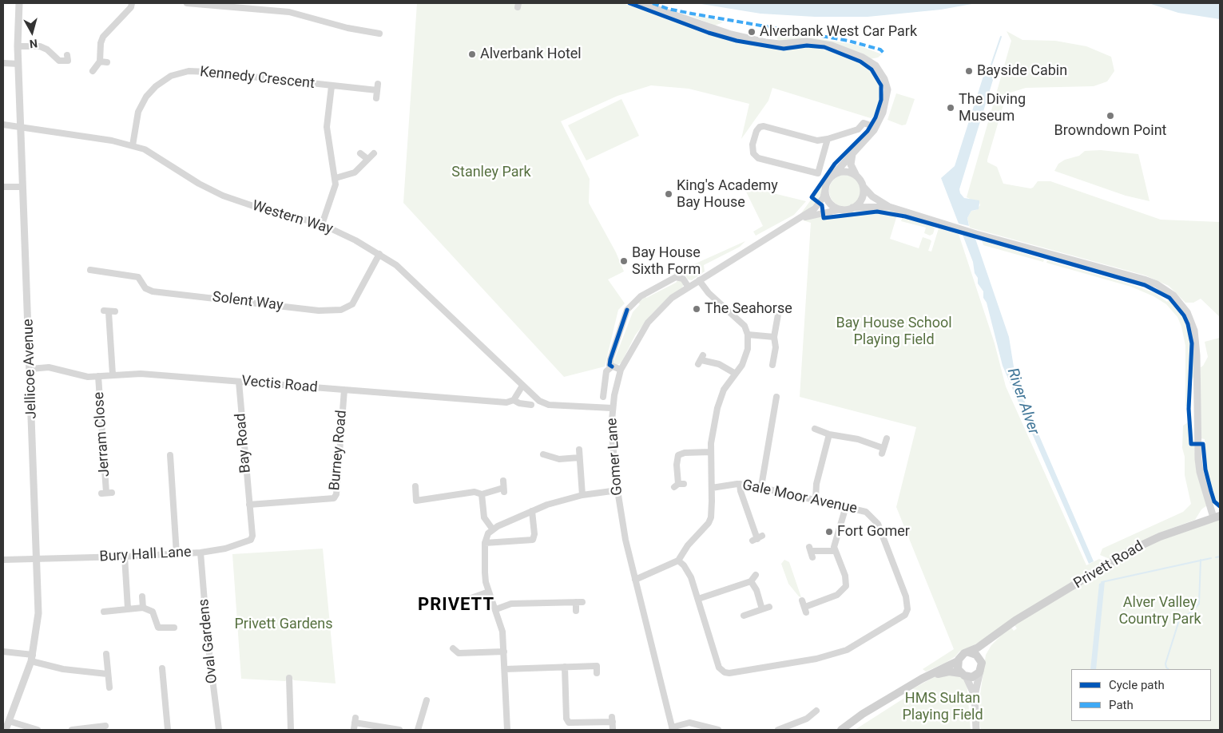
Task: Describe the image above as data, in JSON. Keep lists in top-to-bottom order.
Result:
{
  "streets": {
    "main road": ["Privett Road"],
    "street": [
      "Kennedy Crescent",
      "Western Way",
      "Solent Way",
      "Jellicoe Avenue",
      "Vectis Road",
      "Jerram Close",
      "Bay Road",
      "Burney Road",
      "Gomer Lane",
      "Gale Moor Avenue",
      "Bury Hall Lane",
      "Oval Gardens"
    ]
  },
  "crossings": [
    ["Kennedy Crescent", "Western Way"],
    ["Western Way", "Solent Way"],
    ["Western Way", "Jellicoe Avenue"],
    ["Western Way", "Gomer Lane"],
    ["Jellicoe Avenue", "Vectis Road"],
    ["Jellicoe Avenue", "Bury Hall Lane"],
    ["Vectis Road", "Jerram Close"],
    ["Vectis Road", "Bay Road"],
    ["Vectis Road", "Burney Road"],
    ["Bay Road", "Burney Road"],
    ["Bay Road", "Bury Hall Lane"],
    ["Burney Road", "Bury Hall Lane"],
    ["Bury Hall Lane", "Oval Gardens"]
  ],
  "districts": ["PRIVETT"],
  "water": ["River Alver"],
  "parks": [
    "Stanley Park",
    "Bay House School Playing Field",
    "Alver Valley Country Park",
    "Privett Gardens",
    "HMS Sultan Playing Field"
  ],
  "places": [
    "Alverbank West Car Park",
    "Alverbank Hotel",
    "Bayside Cabin",
    "The Diving Museum",
    "Browndown Point",
    "King's Academy Bay House",
    "Bay House Sixth Form",
    "The Seahorse",
    "Fort Gomer"
  ],
  "legend": ["Cycle path", "Path"],
  "north": "bottom"
}
